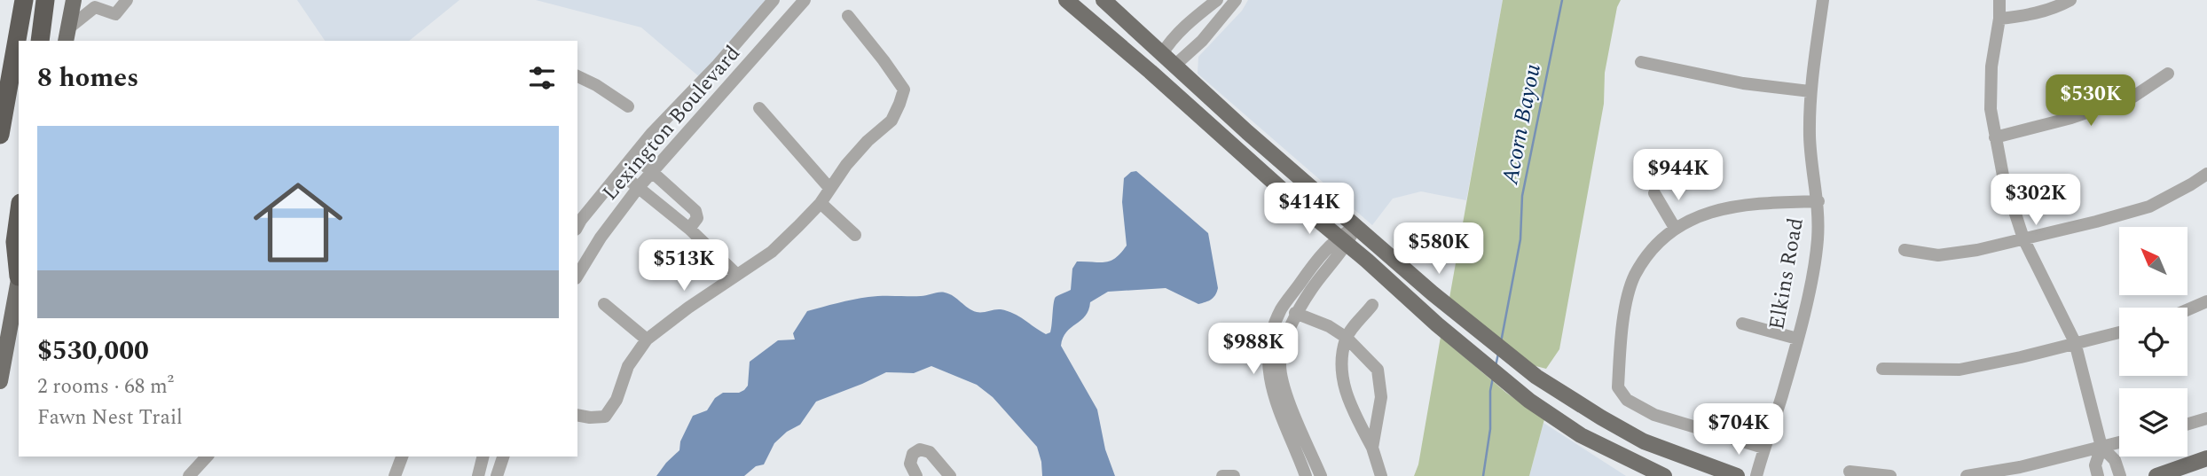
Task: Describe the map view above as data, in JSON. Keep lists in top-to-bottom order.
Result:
{
  "streets": {
    "street": ["Lexington Boulevard", "Elkins Road"]
  },
  "water": ["Acorn Bayou"],
  "north": "top left",
  "page": {
    "heading": "8 homes",
    "price": [
      "$530K",
      "$944K",
      "$302K",
      "$414K",
      "$580K",
      "$513K",
      "$988K",
      "$704K"
    ],
    "list": [
      {
        "name": "$530,000",
        "note": "2 rooms · 68 m² · Fawn Nest Trail"
      }
    ]
  }
}
